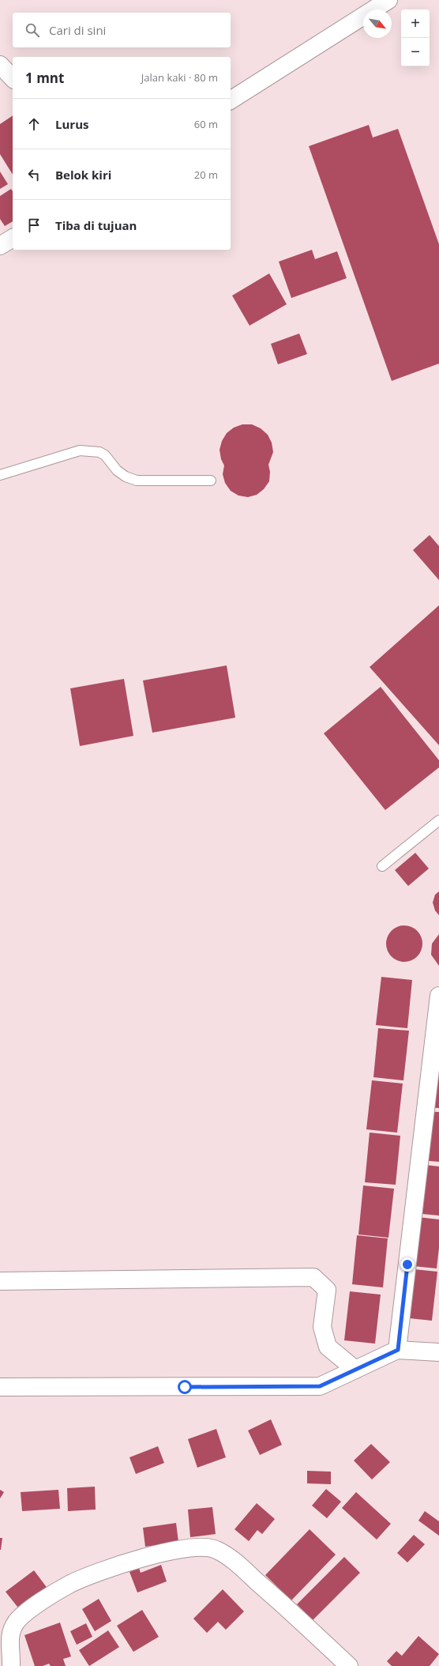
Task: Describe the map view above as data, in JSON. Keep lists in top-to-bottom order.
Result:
{
  "north": "bottom right",
  "page": {
    "map_buttons": ["+", "−"],
    "search": "Cari di sini",
    "heading": ["1 mnt", "Jalan kaki · 80 m"],
    "list": [
      ["Lurus", "60 m"],
      ["Belok kiri", "20 m"],
      "Tiba di tujuan"
    ]
  }
}
